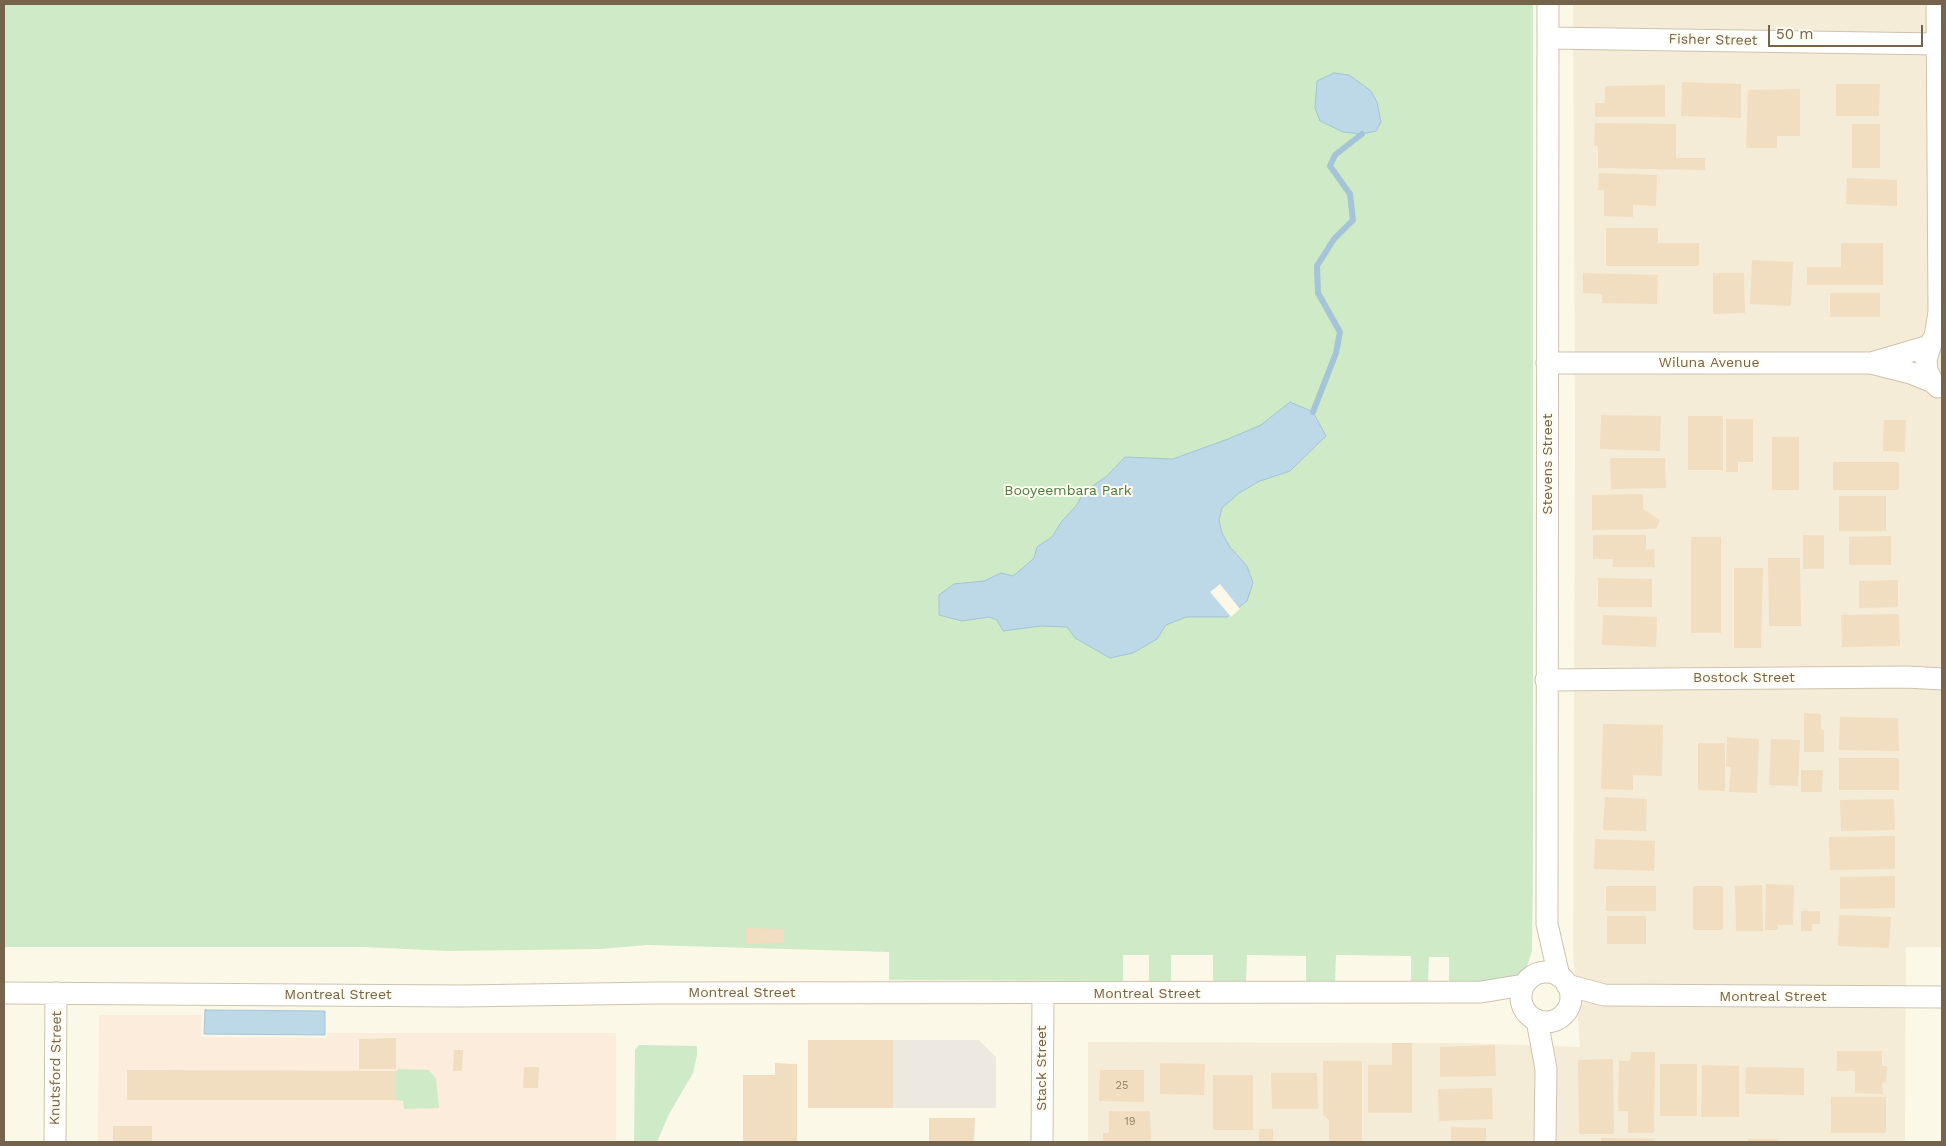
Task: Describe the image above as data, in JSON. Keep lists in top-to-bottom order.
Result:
{
  "streets": {
    "street": [
      "Fisher Street",
      "Wiluna Avenue",
      "Stevens Street",
      "Bostock Street",
      "Montreal Street",
      "Knutsford Street",
      "Stack Street"
    ]
  },
  "crossings": [
    ["Fisher Street", "Stevens Street"],
    ["Wiluna Avenue", "Stevens Street"],
    ["Stevens Street", "Bostock Street"],
    ["Stevens Street", "Montreal Street"],
    ["Montreal Street", "Knutsford Street"],
    ["Montreal Street", "Stack Street"]
  ],
  "parks": ["Booyeembara Park"],
  "house_numbers": ["25", "19"],
  "scale_bar": "50 m"
}
